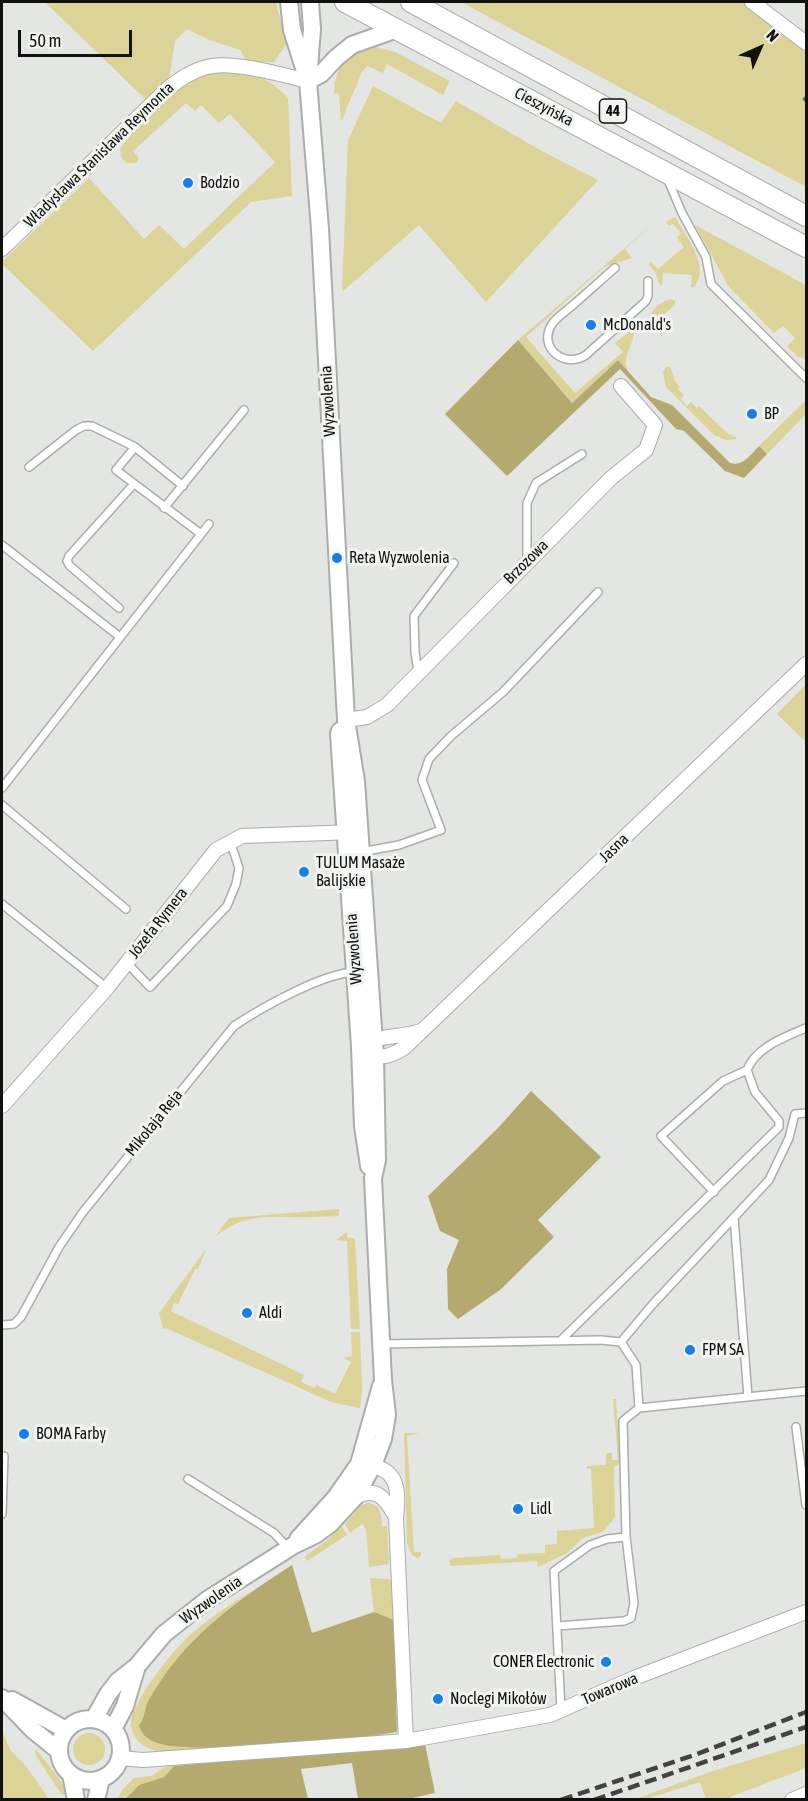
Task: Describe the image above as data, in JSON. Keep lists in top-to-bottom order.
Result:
{
  "streets": {
    "main road": ["Cieszyńska", "44"],
    "street": [
      "Władysława Stanisława Reymonta",
      "Wyzwolenia",
      "Brzozowa",
      "Jasna",
      "Józefa Rymera",
      "Towarowa"
    ],
    "lane": ["Mikołaja Reja"]
  },
  "crossings": [
    ["Władysława Stanisława Reymonta", "Wyzwolenia"],
    ["Wyzwolenia", "Brzozowa"],
    ["Wyzwolenia", "Jasna"],
    ["Wyzwolenia", "Józefa Rymera"],
    ["Wyzwolenia", "Mikołaja Reja"],
    ["Wyzwolenia", "Towarowa"]
  ],
  "places": [
    "Bodzio",
    "McDonald's",
    "BP",
    "Reta Wyzwolenia",
    "TULUM Masaże Balijskie",
    "Aldi",
    "FPM SA",
    "BOMA Farby",
    "Lidl",
    "CONER Electronic",
    "Noclegi Mikołów"
  ],
  "scale_bar": "50 m",
  "north": "top right"
}
